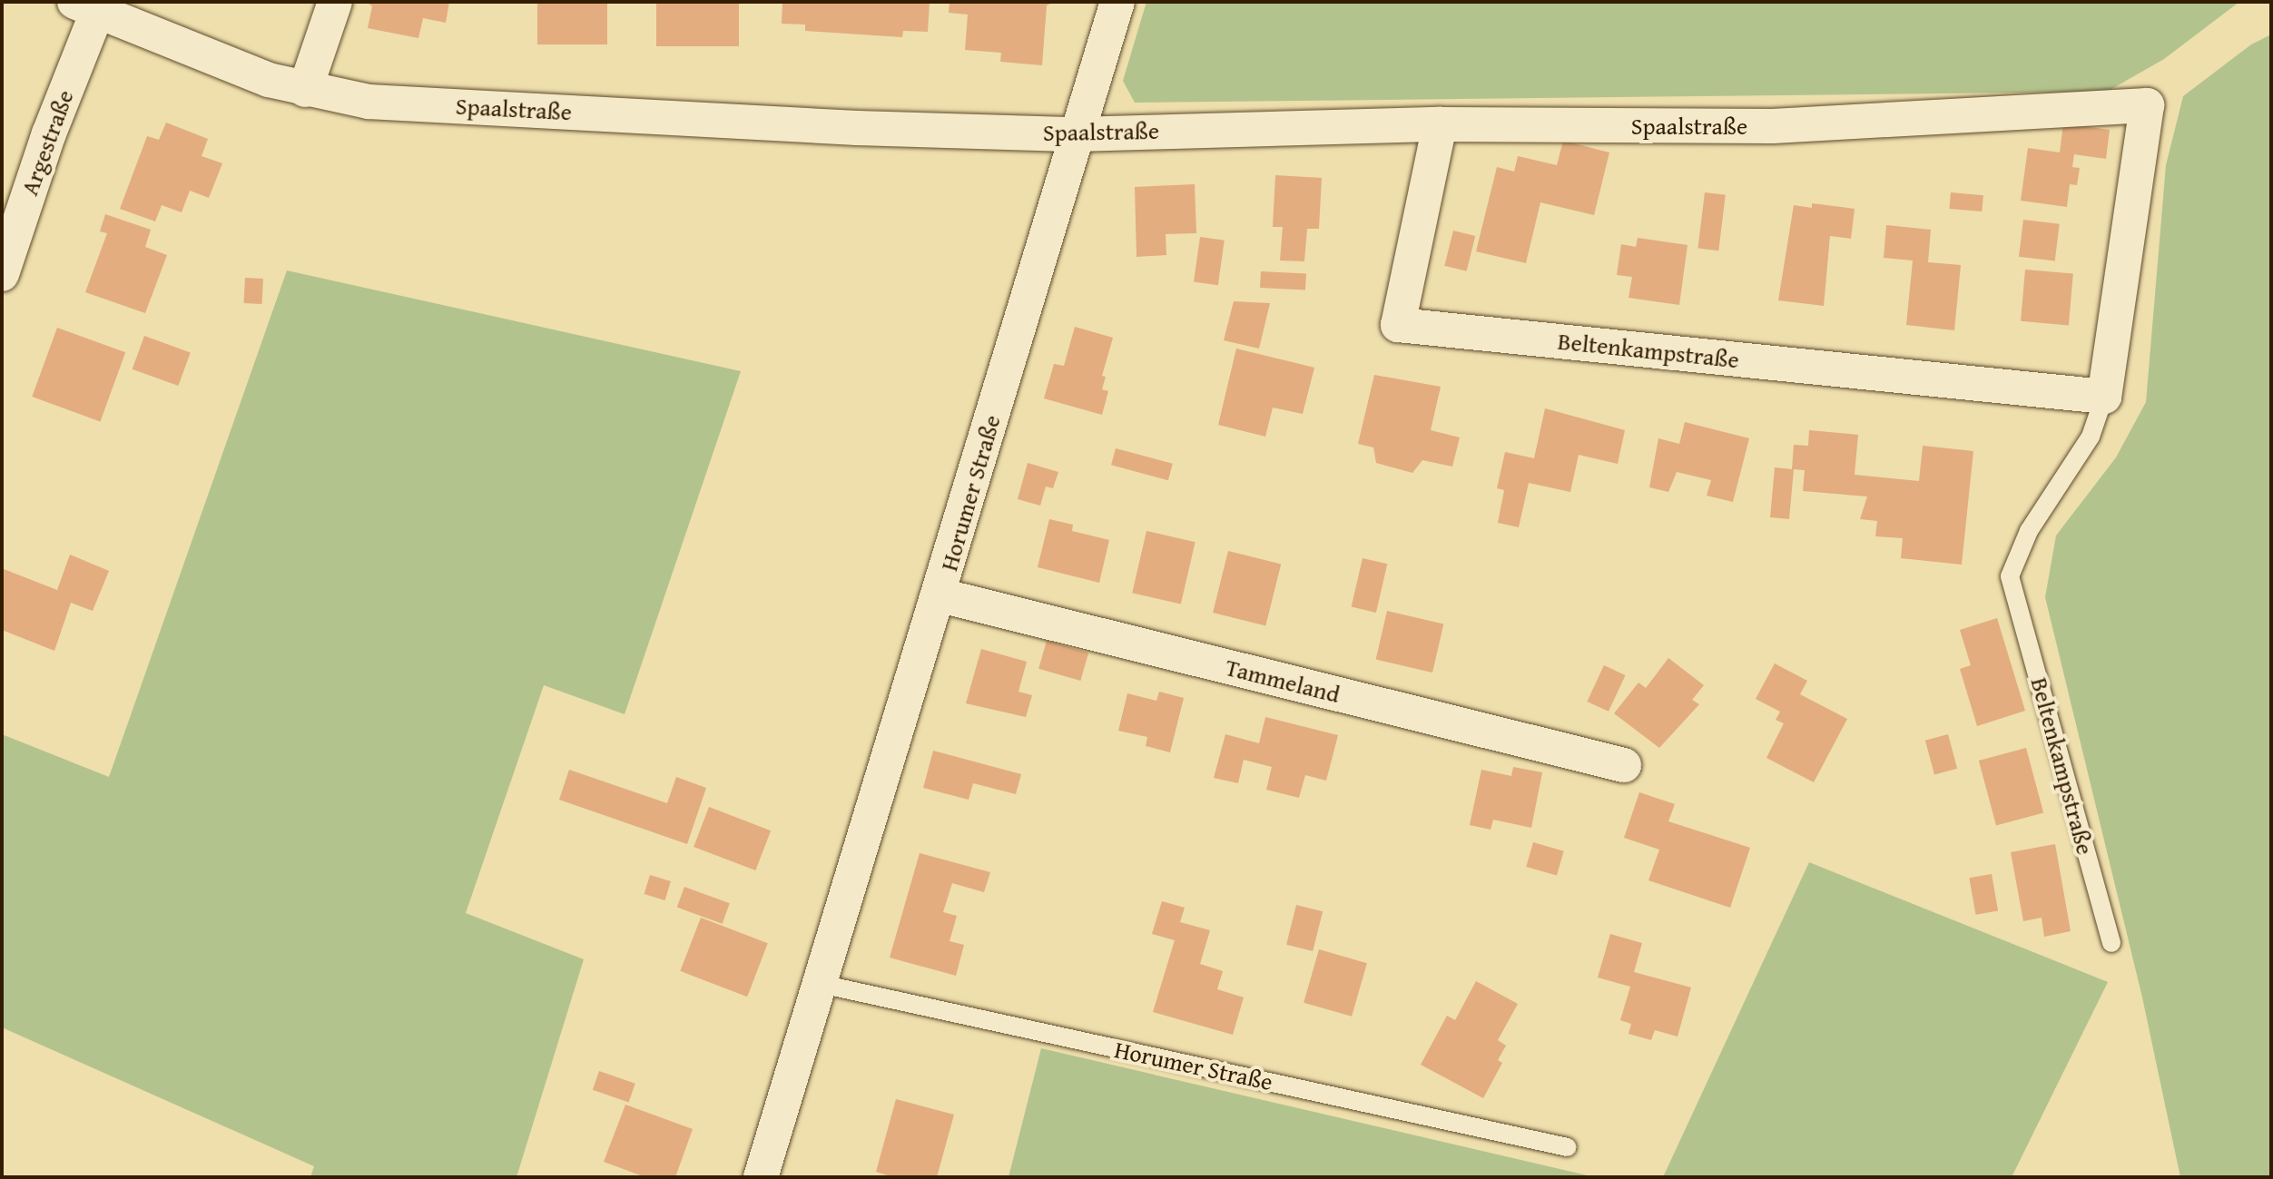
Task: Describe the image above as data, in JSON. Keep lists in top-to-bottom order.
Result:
{
  "streets": {
    "street": [
      "Spaalstraße",
      "Argestraße",
      "Beltenkampstraße",
      "Horumer Straße",
      "Tammeland"
    ]
  },
  "crossings": [
    ["Spaalstraße", "Argestraße"],
    ["Spaalstraße", "Beltenkampstraße"],
    ["Spaalstraße", "Horumer Straße"],
    ["Horumer Straße", "Tammeland"]
  ]
}
